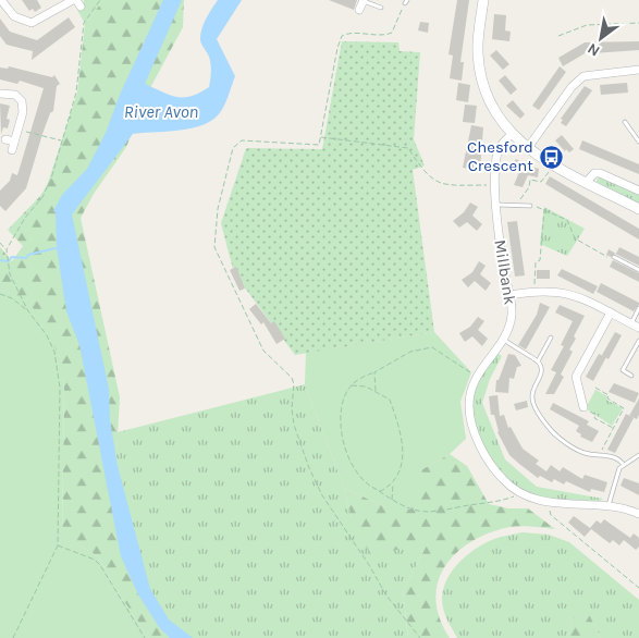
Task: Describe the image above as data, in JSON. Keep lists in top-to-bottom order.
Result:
{
  "streets": {
    "street": ["Millbank"]
  },
  "water": ["River Avon"],
  "places": {
    "bus stop": ["Chesford Crescent"]
  },
  "north": "bottom left"
}
